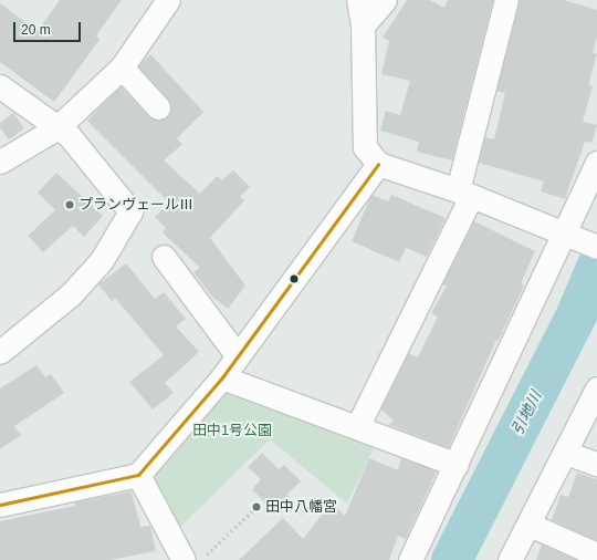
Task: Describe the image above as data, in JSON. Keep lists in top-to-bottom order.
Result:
{
  "water": ["引地川"],
  "parks": ["田中1号公園"],
  "places": ["プランヴェールⅢ", "田中八幡宮"],
  "scale_bar": "20 m"
}
